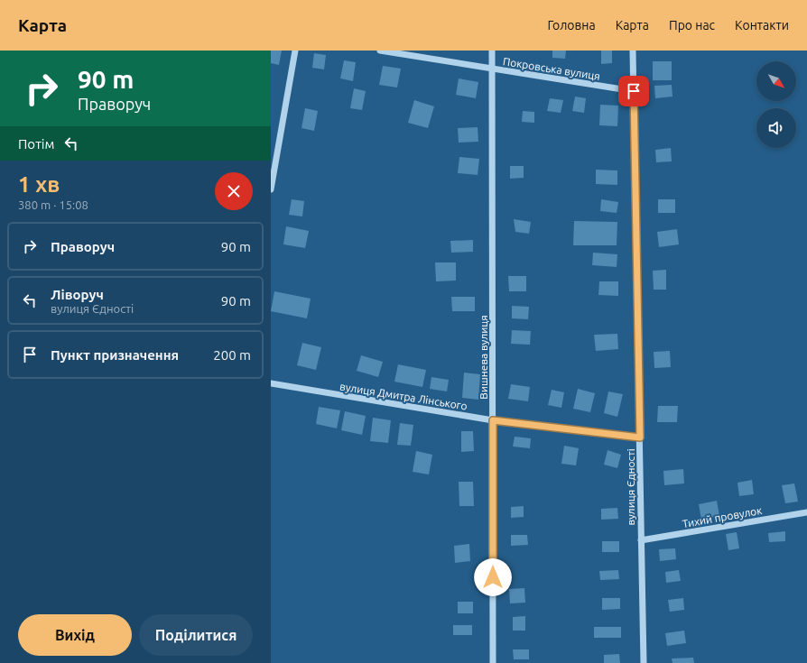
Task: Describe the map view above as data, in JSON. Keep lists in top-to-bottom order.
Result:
{
  "streets": {
    "street": [
      "Покровська вулиця",
      "Вишнева вулиця",
      "вулиця Дмитра Лінського",
      "вулиця Єдності",
      "Тихий провулок"
    ]
  },
  "crossings": [
    ["Покровська вулиця", "Вишнева вулиця"],
    ["Покровська вулиця", "вулиця Єдності"],
    ["Вишнева вулиця", "вулиця Дмитра Лінського"],
    ["вулиця Дмитра Лінського", "вулиця Єдності"],
    ["вулиця Єдності", "Тихий провулок"]
  ],
  "north": "bottom right",
  "page": {
    "header": "Карта",
    "nav": [
      "Головна",
      "Карта",
      "Про нас",
      "Контакти"
    ],
    "turn": ["90 m", "Праворуч"],
    "then": "Потім",
    "heading": ["1 хв", "380 m · 15:08"],
    "list": [
      {
        "name": "Праворуч",
        "value": "90 m"
      },
      {
        "name": "Ліворуч",
        "note": "вулиця Єдності",
        "value": "90 m"
      },
      {
        "name": "Пункт призначення",
        "value": "200 m"
      }
    ],
    "buttons": ["Вихід", "Поділитися"]
  }
}
